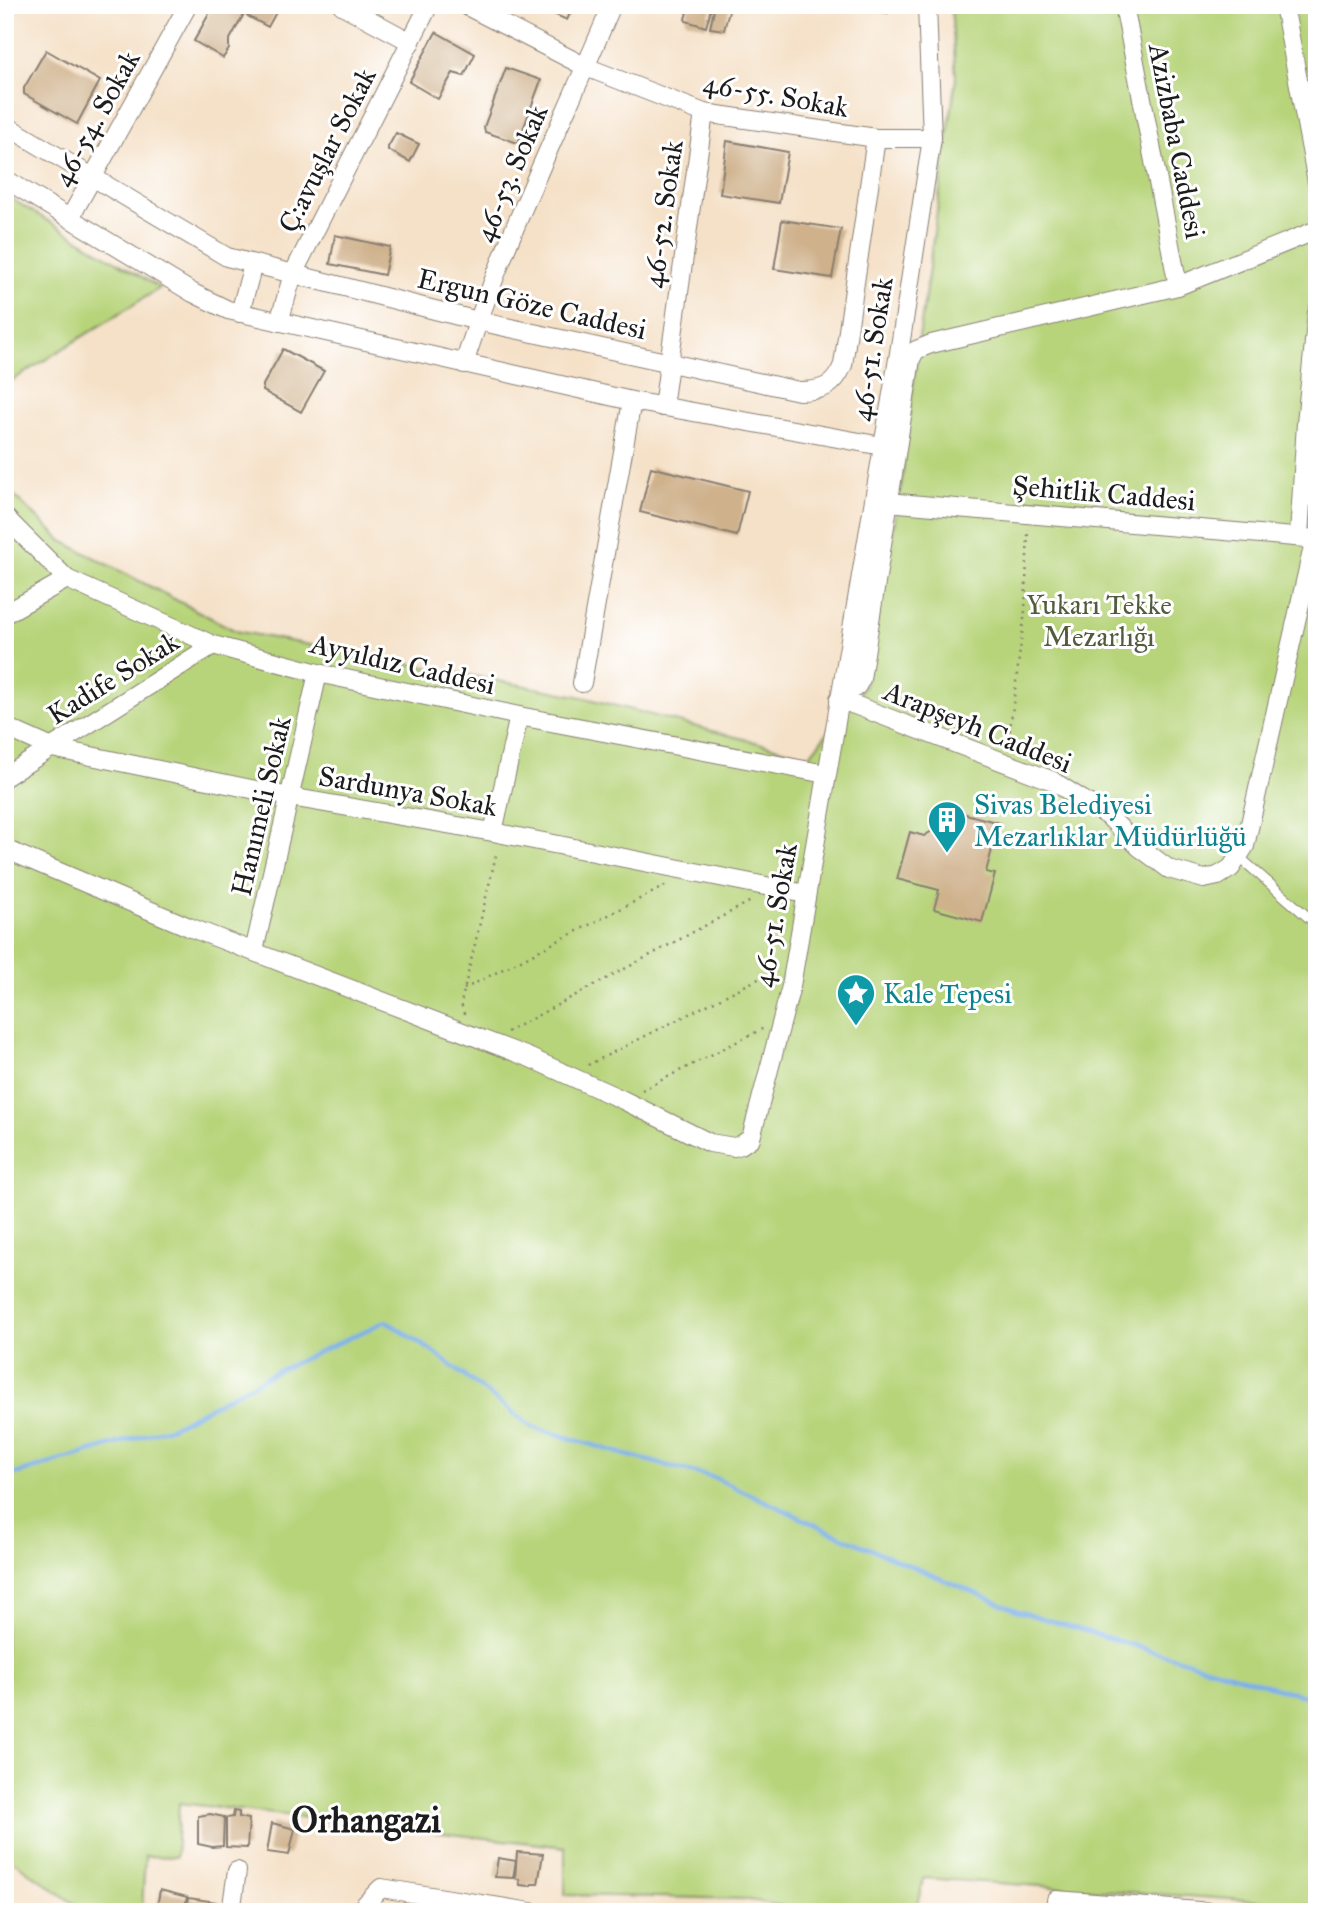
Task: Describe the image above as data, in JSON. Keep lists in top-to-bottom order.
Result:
{
  "streets": {
    "street": [
      "46-55. Sokak",
      "46-54. Sokak",
      "Azizbaba Caddesi",
      "Ç:avuşlar Sokak",
      "46-53. Sokak",
      "46-52. Sokak",
      "Ergun Göze Caddesi",
      "46-51. Sokak",
      "Şehitlik Caddesi",
      "Ayyıldız Caddesi",
      "Kadife Sokak",
      "Arapşeyh Caddesi",
      "Sardunya Sokak",
      "Hanımeli Sokak"
    ]
  },
  "crossings": [
    ["46-55. Sokak", "46-53. Sokak"],
    ["46-55. Sokak", "46-52. Sokak"],
    ["46-55. Sokak", "Ergun Göze Caddesi"],
    ["46-55. Sokak", "46-51. Sokak"],
    ["46-54. Sokak", "Ergun Göze Caddesi"],
    ["Azizbaba Caddesi", "46-51. Sokak"],
    ["Ç:avuşlar Sokak", "Ergun Göze Caddesi"],
    ["46-53. Sokak", "Ergun Göze Caddesi"],
    ["46-52. Sokak", "Ergun Göze Caddesi"],
    ["46-51. Sokak", "Şehitlik Caddesi"],
    ["46-51. Sokak", "Ayyıldız Caddesi"],
    ["46-51. Sokak", "Arapşeyh Caddesi"],
    ["46-51. Sokak", "Sardunya Sokak"],
    ["Ayyıldız Caddesi", "Kadife Sokak"],
    ["Ayyıldız Caddesi", "Hanımeli Sokak"],
    ["Kadife Sokak", "Sardunya Sokak"],
    ["Sardunya Sokak", "Hanımeli Sokak"]
  ],
  "districts": ["Orhangazi"],
  "parks": ["Yukarı Tekke Mezarlığı"],
  "places": {
    "building": ["Sivas Belediyesi Mezarlıklar Müdürlüğü"],
    "place": ["Kale Tepesi"]
  }
}
